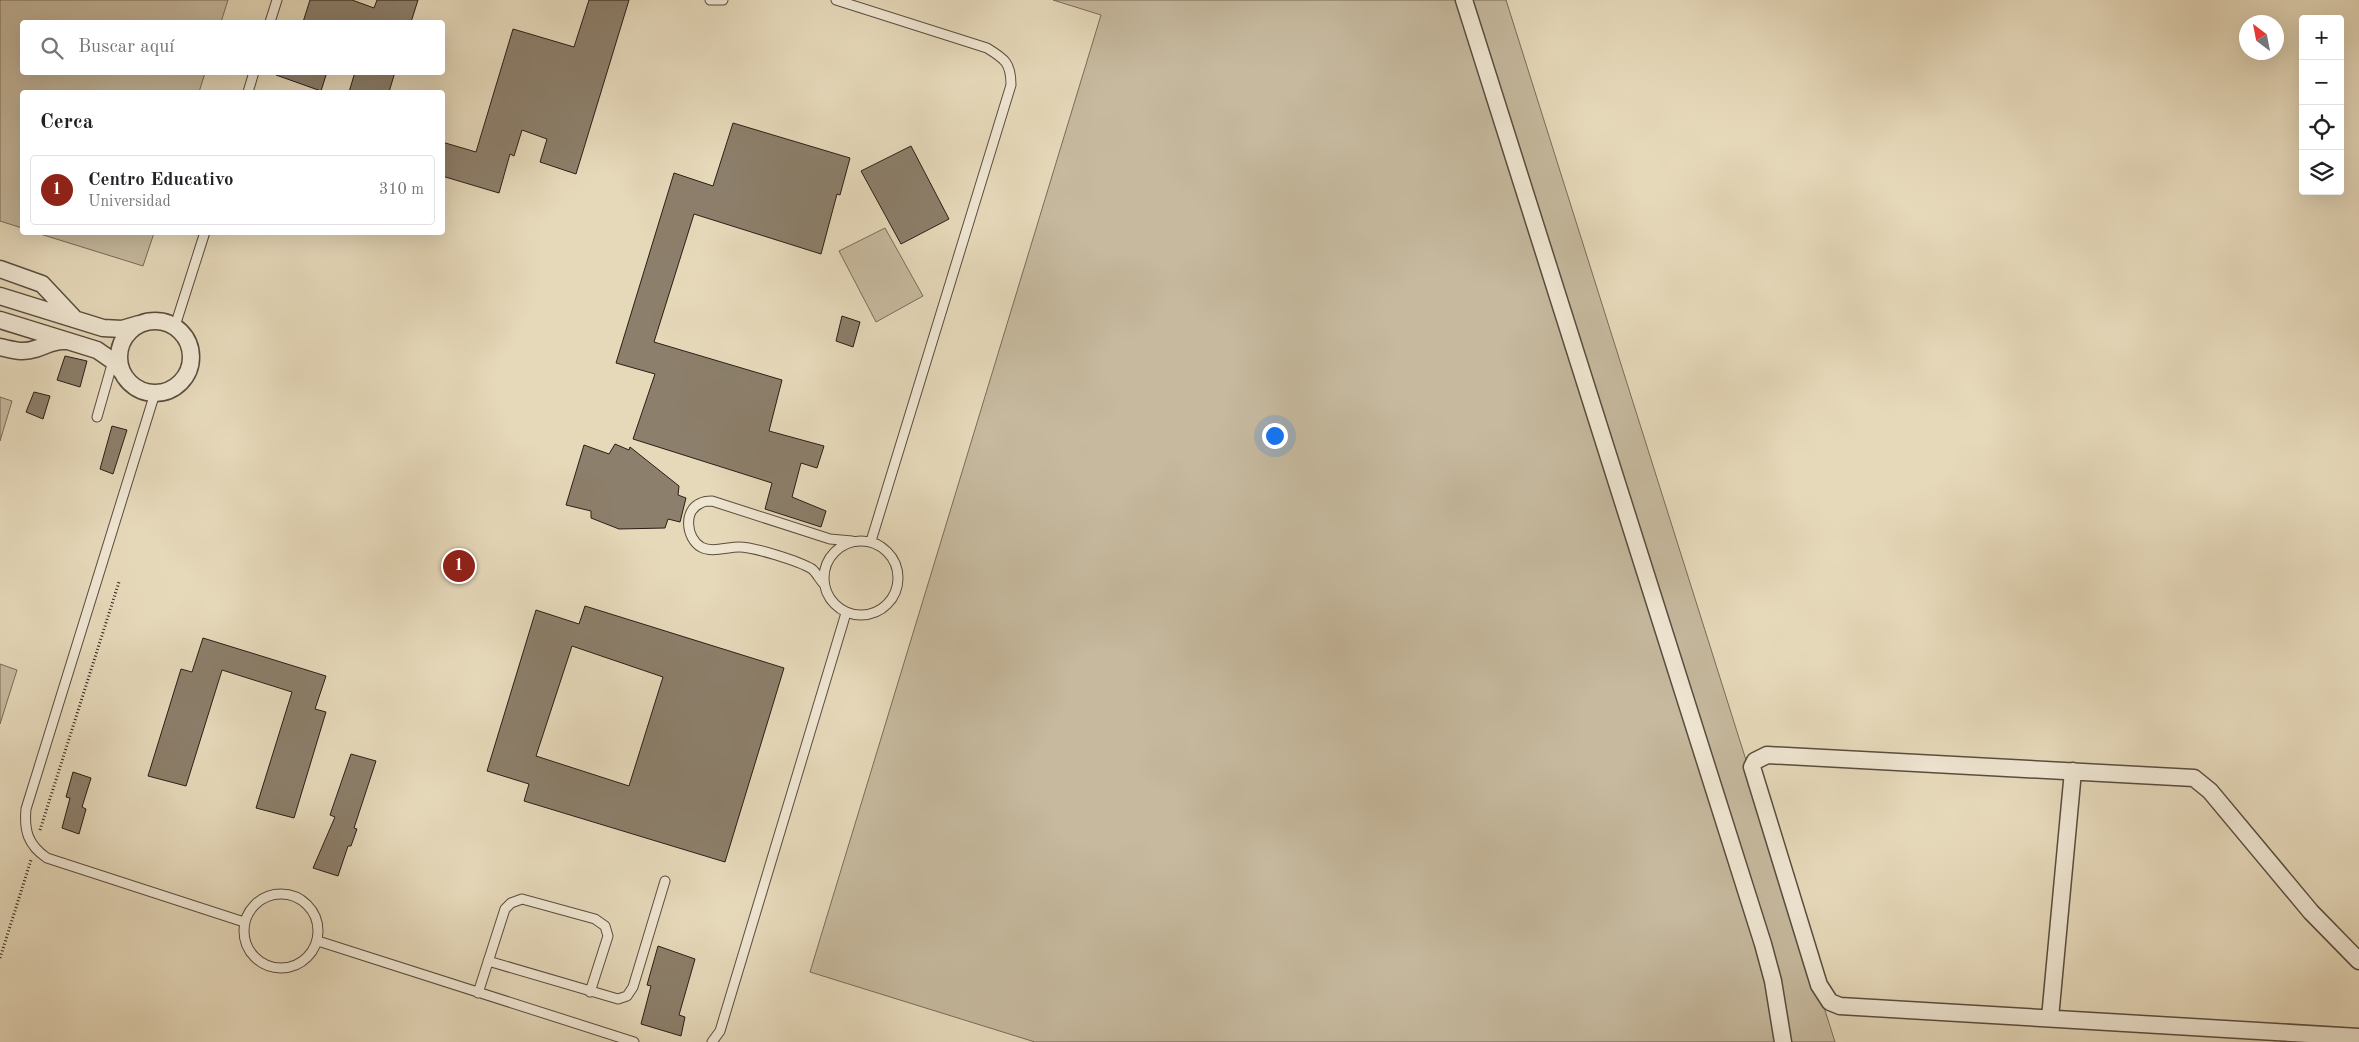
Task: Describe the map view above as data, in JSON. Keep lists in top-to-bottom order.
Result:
{
  "north": "top left",
  "page": {
    "map_buttons": ["+", "−"],
    "search": "Buscar aquí",
    "heading": "Cerca",
    "list": [
      {
        "mark": "1",
        "name": "Centro Educativo",
        "note": "Universidad",
        "value": "310 m"
      }
    ],
    "pins": "1"
  }
}
